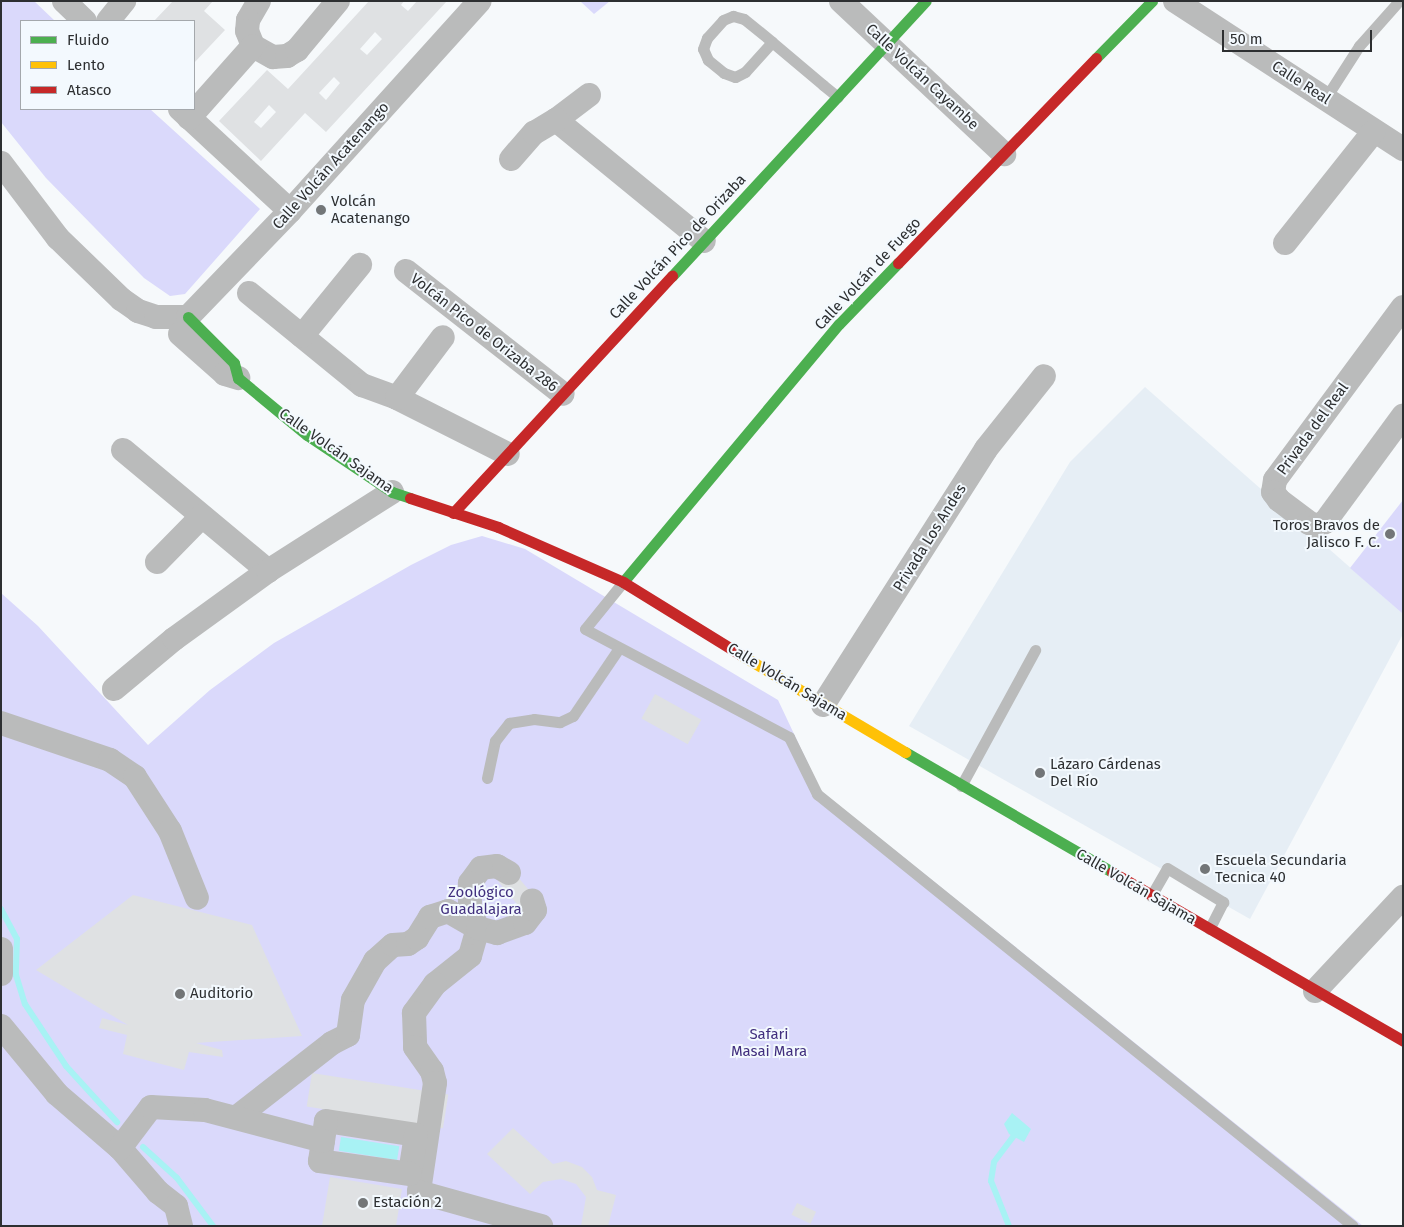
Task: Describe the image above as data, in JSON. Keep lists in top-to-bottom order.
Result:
{
  "streets": {
    "street": [
      "Calle Volcán Cayambe",
      "Calle Real",
      "Calle Volcán Acatenango",
      "Calle Volcán Pico de Orizaba",
      "Calle Volcán de Fuego",
      "Volcán Pico de Orizaba 286",
      "Privada del Real",
      "Calle Volcán Sajama",
      "Privada Los Andes"
    ]
  },
  "crossings": [
    ["Calle Volcán Cayambe", "Calle Volcán Pico de Orizaba"],
    ["Calle Volcán Cayambe", "Calle Volcán de Fuego"],
    ["Calle Volcán Pico de Orizaba", "Volcán Pico de Orizaba 286"],
    ["Calle Volcán Pico de Orizaba", "Calle Volcán Sajama"],
    ["Calle Volcán de Fuego", "Calle Volcán Sajama"],
    ["Calle Volcán Sajama", "Privada Los Andes"]
  ],
  "parks": ["Zoológico Guadalajara", "Safari Masai Mara"],
  "places": [
    "Volcán Acatenango",
    "Toros Bravos de Jalisco F. C.",
    "Lázaro Cárdenas Del Río",
    "Escuela Secundaria Tecnica 40",
    "Auditorio",
    "Estación 2"
  ],
  "legend": ["Fluido", "Lento", "Atasco"],
  "scale_bar": "50 m"
}
